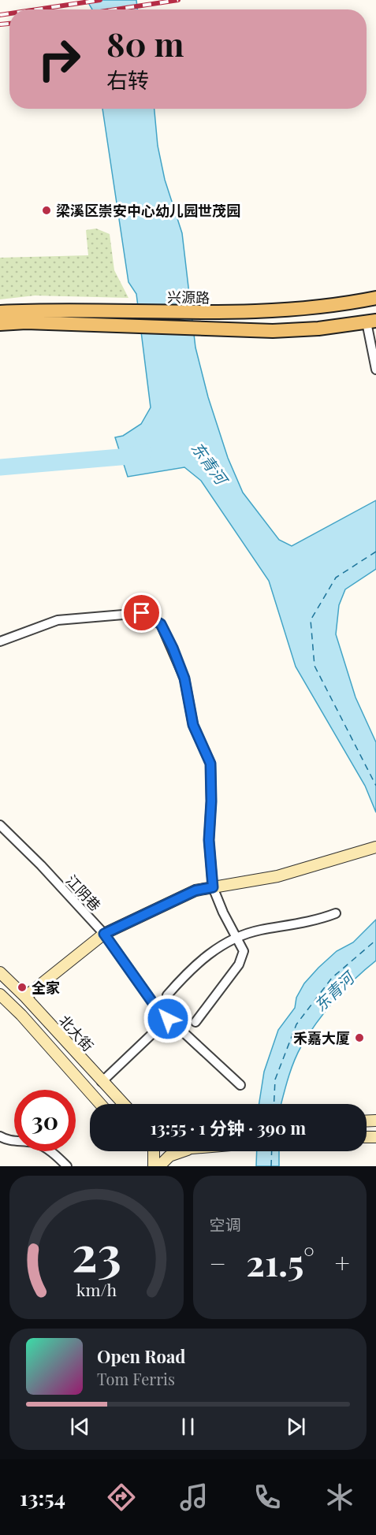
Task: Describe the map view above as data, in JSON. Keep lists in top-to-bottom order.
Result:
{
  "streets": {
    "main road": ["兴源路", "北大街"],
    "street": ["江阴巷"]
  },
  "water": ["东青河"],
  "places": ["梁溪区崇安中心幼儿园世茂园", "全家", "禾嘉大厦"],
  "page": {
    "turn": ["80 m", "右转"],
    "limit": "30",
    "trip": "13:55 · 1 分钟 · 390 m",
    "tile": "空调",
    "heat": ["−", "21.5°", "+"],
    "song": ["Open Road", "Tom Ferris"],
    "tabs": "13:54",
    "gauge": ["23", "km/h"]
  }
}
